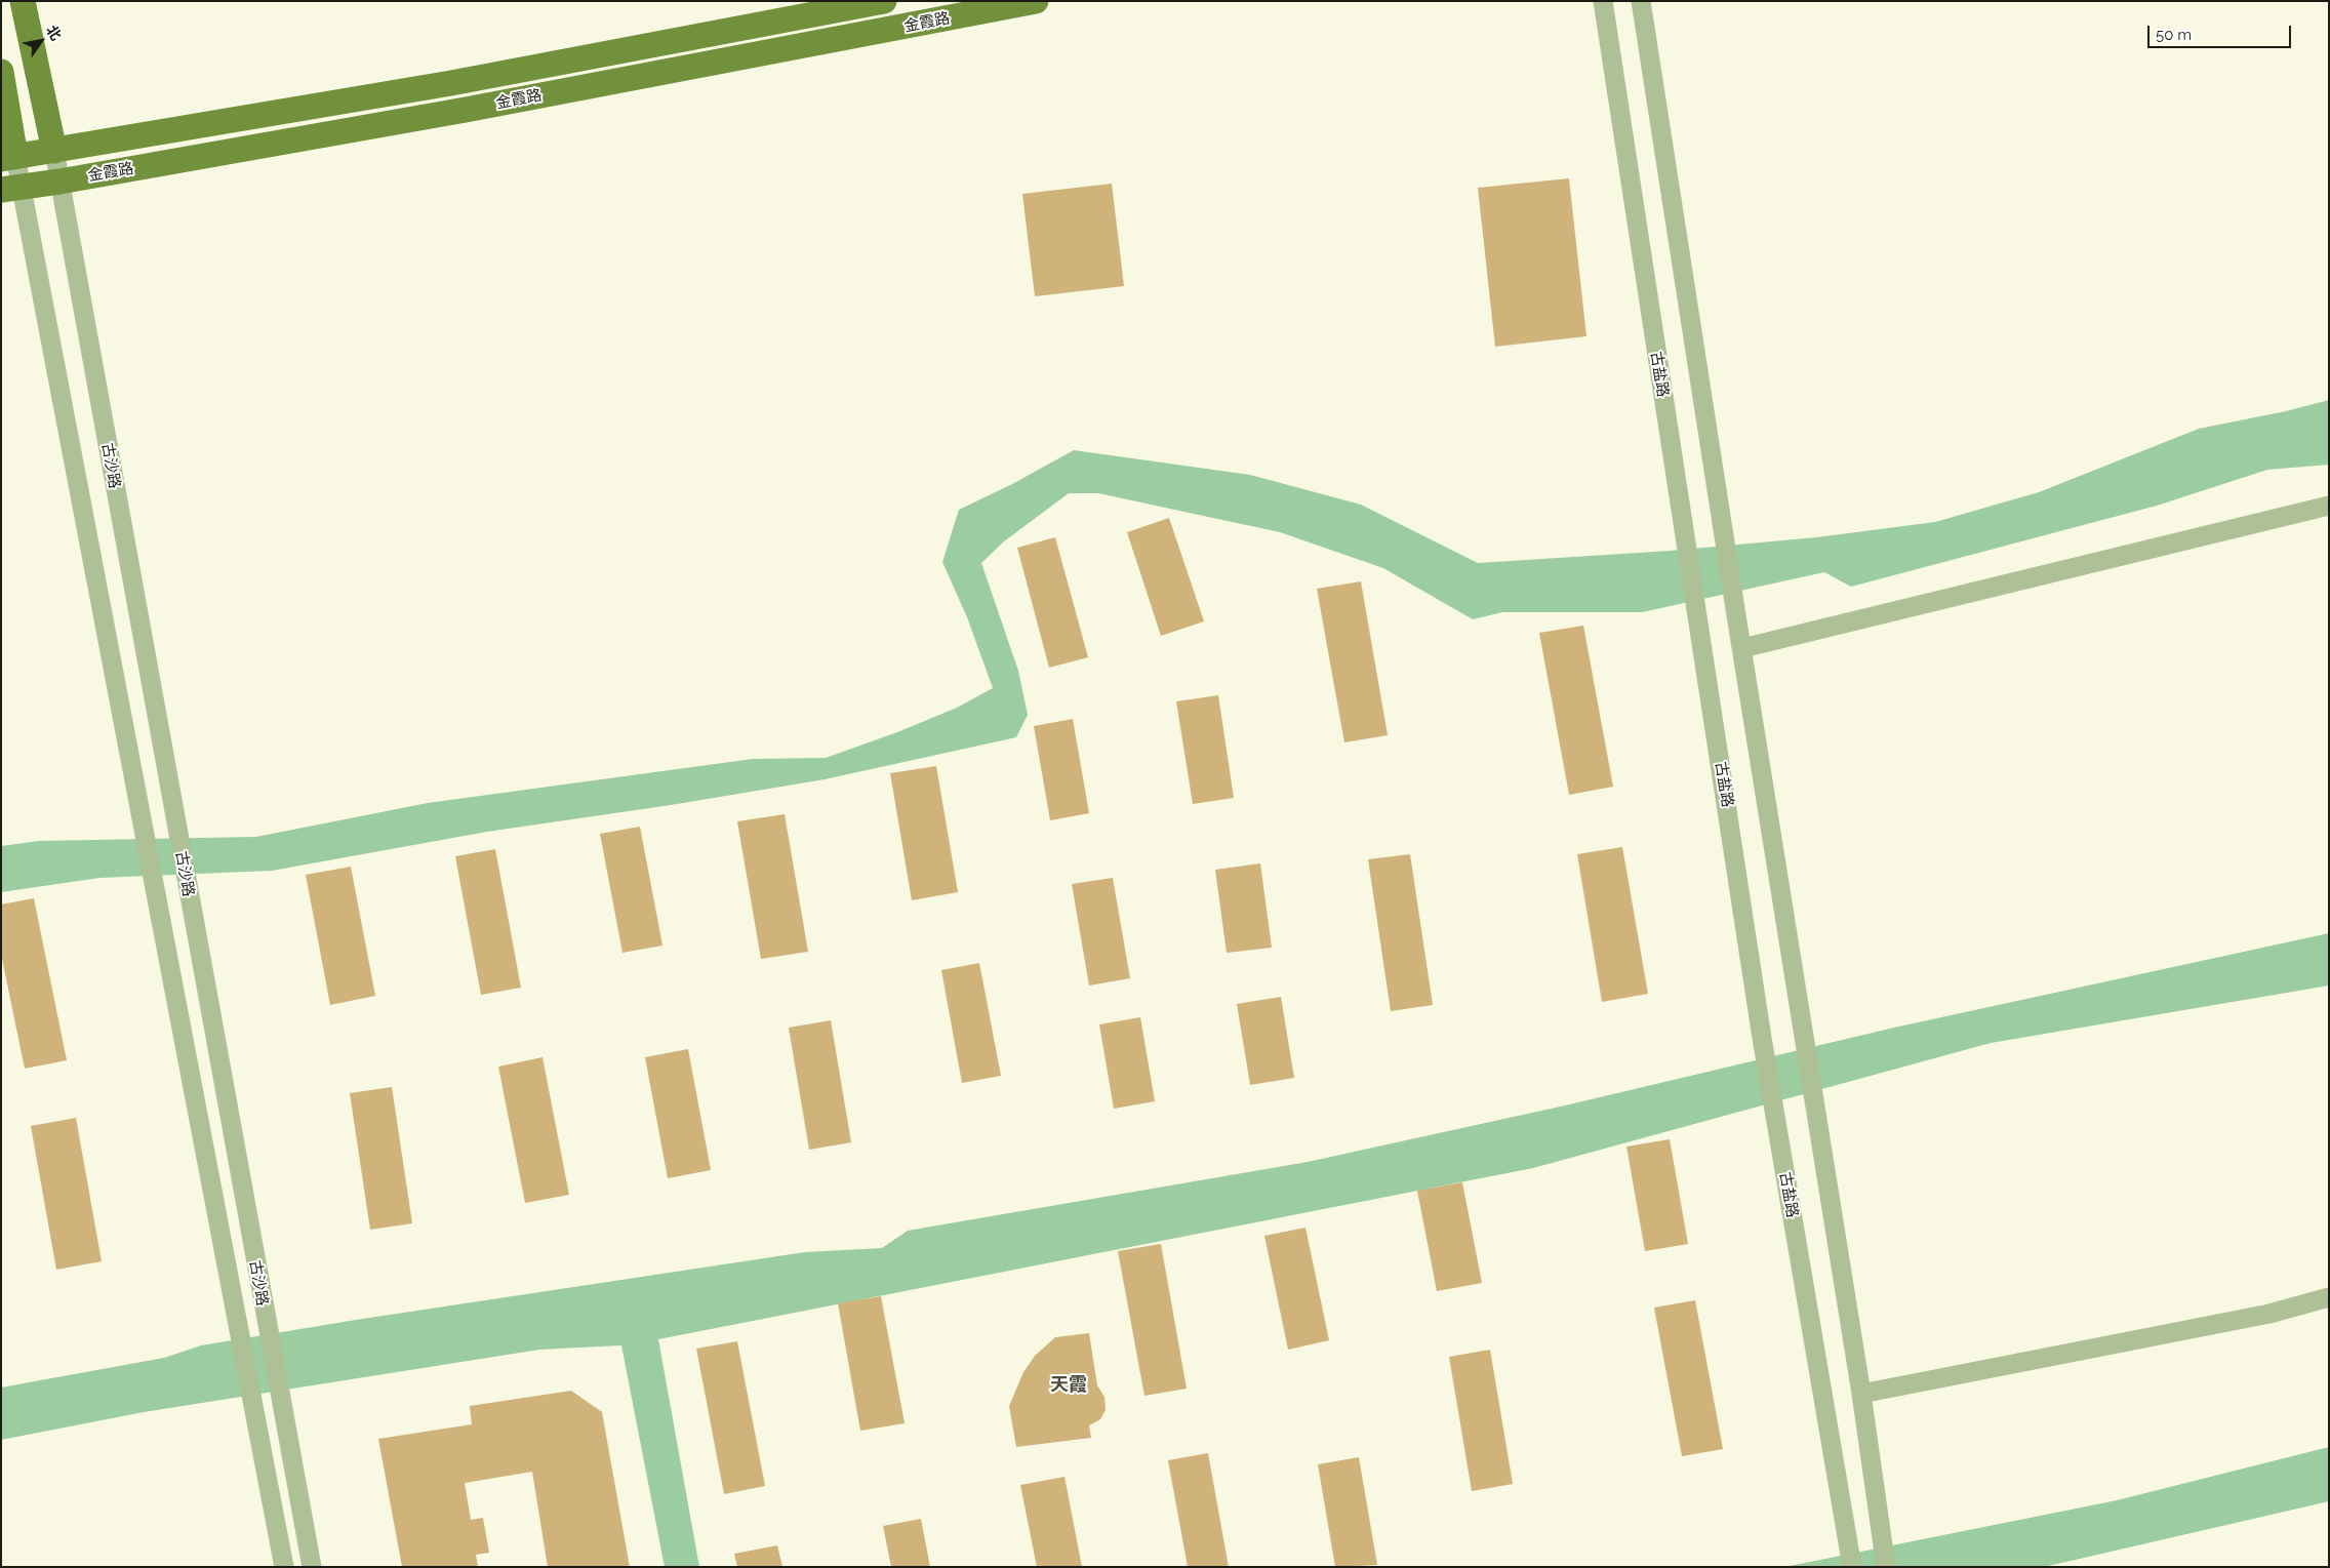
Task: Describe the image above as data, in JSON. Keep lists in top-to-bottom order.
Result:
{
  "streets": {
    "main road": ["金霞路"],
    "street": ["古盐路", "古沙路"]
  },
  "crossings": [
    ["金霞路", "古沙路"]
  ],
  "districts": ["天霞"],
  "scale_bar": "50 m",
  "north": "top right"
}
